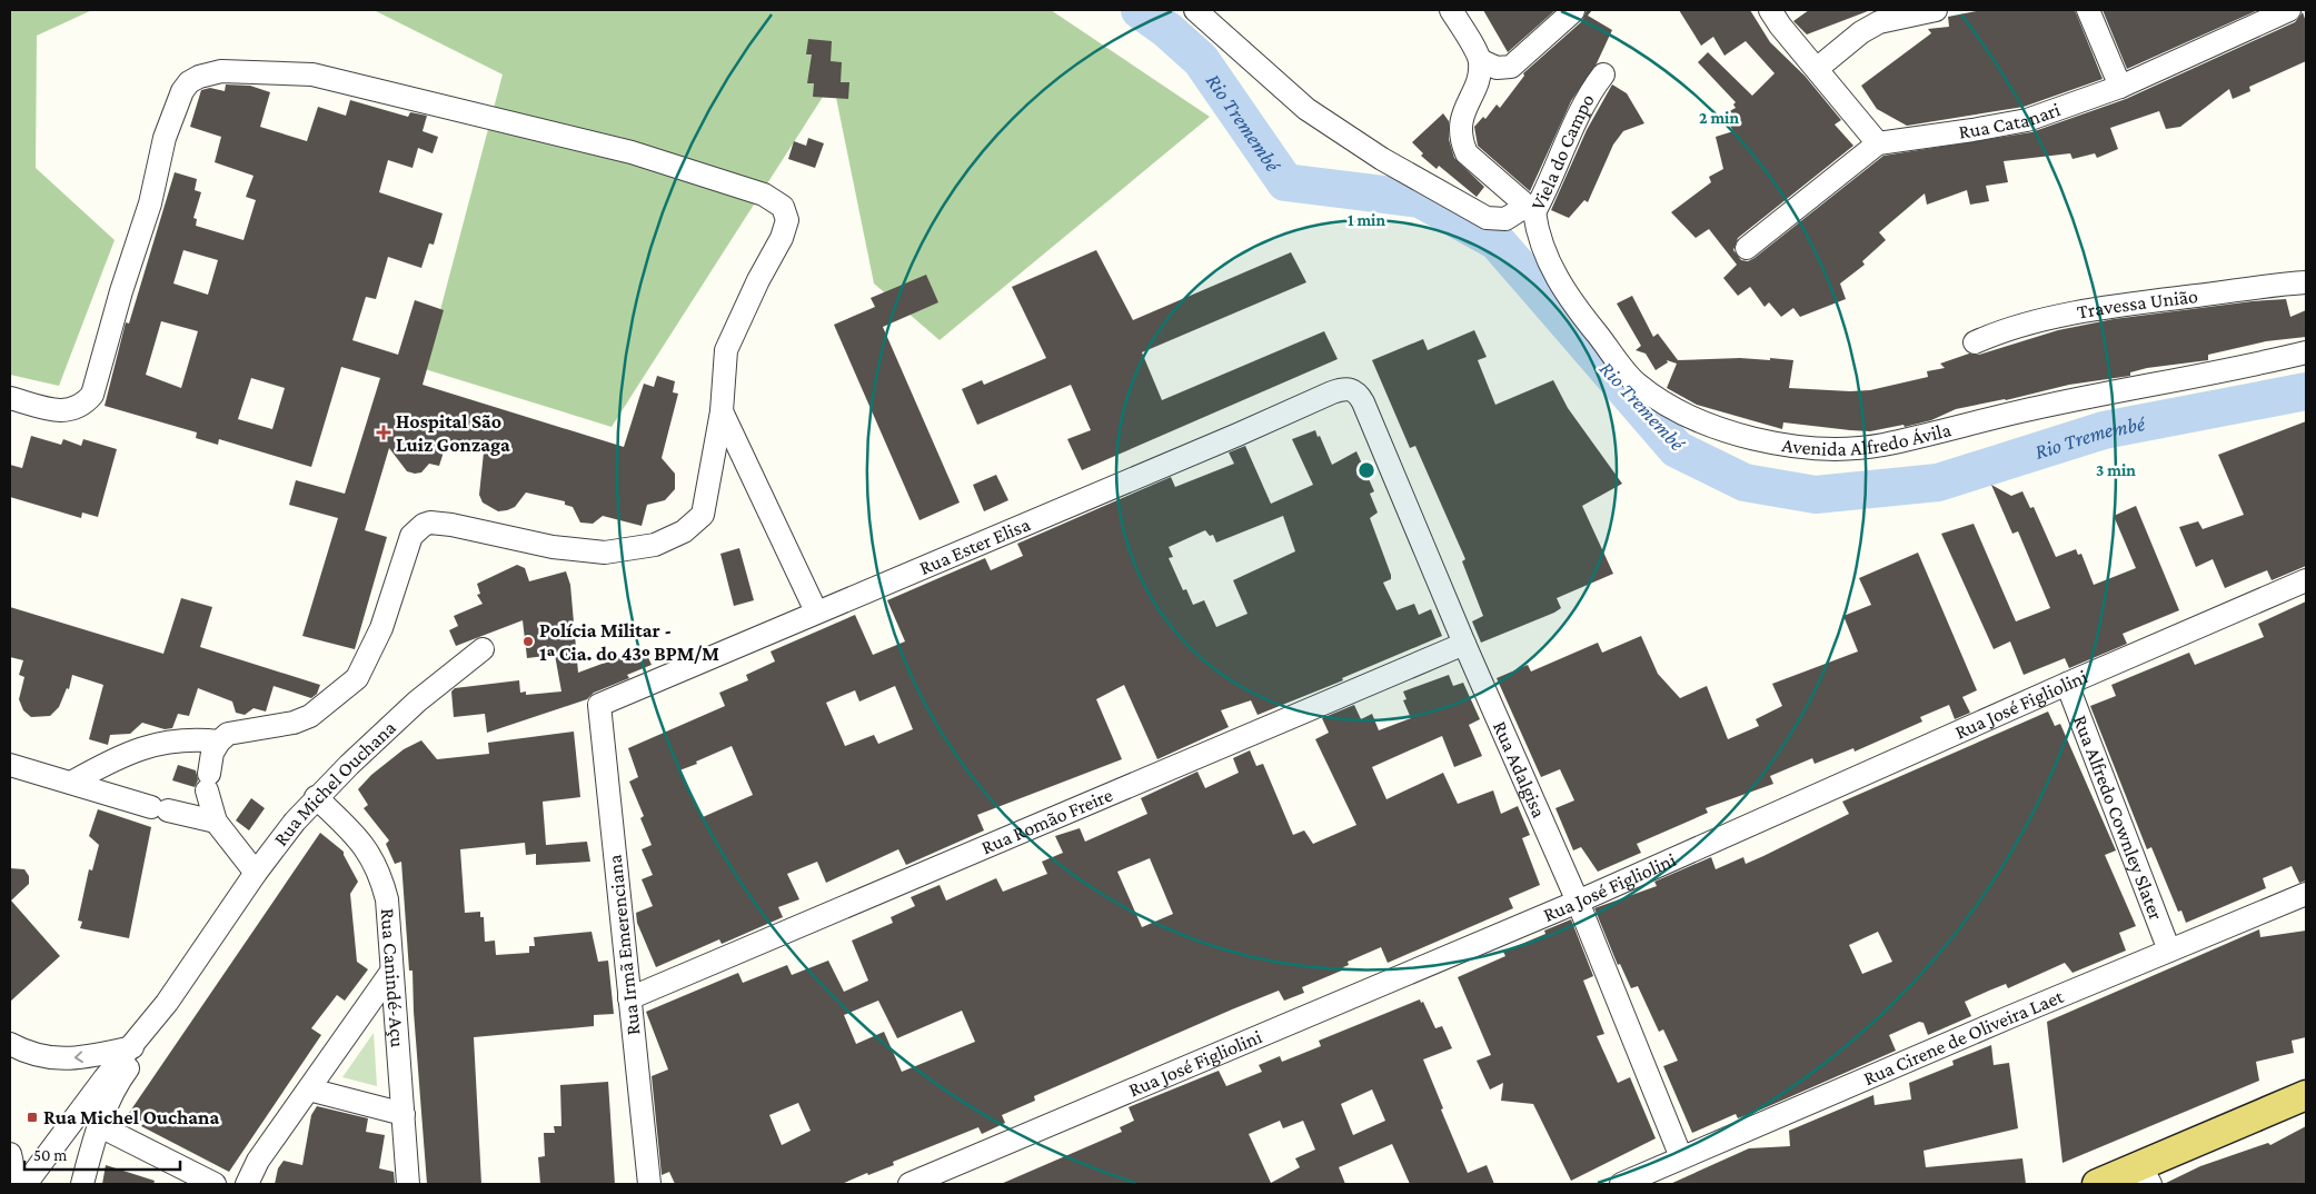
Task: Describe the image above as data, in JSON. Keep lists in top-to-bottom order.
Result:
{
  "streets": {
    "street": [
      "Rua Catanari",
      "Viela do Campo",
      "Travessa União",
      "Avenida Alfredo Ávila",
      "Rua Ester Elisa",
      "Rua José Figliolini",
      "Rua Adalgisa",
      "Rua Michel Ouchana",
      "Rua Alfredo Cownley Slater",
      "Rua Romão Freire",
      "Rua Irmã Emerenciana",
      "Rua Canindé-Açu",
      "Rua Cirene de Oliveira Laet"
    ]
  },
  "crossings": [
    ["Viela do Campo", "Avenida Alfredo Ávila"],
    ["Rua Ester Elisa", "Rua Adalgisa"],
    ["Rua Ester Elisa", "Rua Irmã Emerenciana"],
    ["Rua José Figliolini", "Rua Adalgisa"],
    ["Rua José Figliolini", "Rua Alfredo Cownley Slater"],
    ["Rua Adalgisa", "Rua Romão Freire"],
    ["Rua Adalgisa", "Rua Cirene de Oliveira Laet"],
    ["Rua Michel Ouchana", "Rua Canindé-Açu"],
    ["Rua Alfredo Cownley Slater", "Rua Cirene de Oliveira Laet"],
    ["Rua Romão Freire", "Rua Irmã Emerenciana"]
  ],
  "water": ["Rio Tremembé"],
  "places": {
    "health": ["Hospital São Luiz Gonzaga"],
    "other": ["Polícia Militar - 1ª Cia. do 43º BPM/M"],
    "transit": ["Rua Michel Ouchana"]
  },
  "scale_bar": "50 m",
  "rings": ["2 min", "1 min", "3 min"]
}
